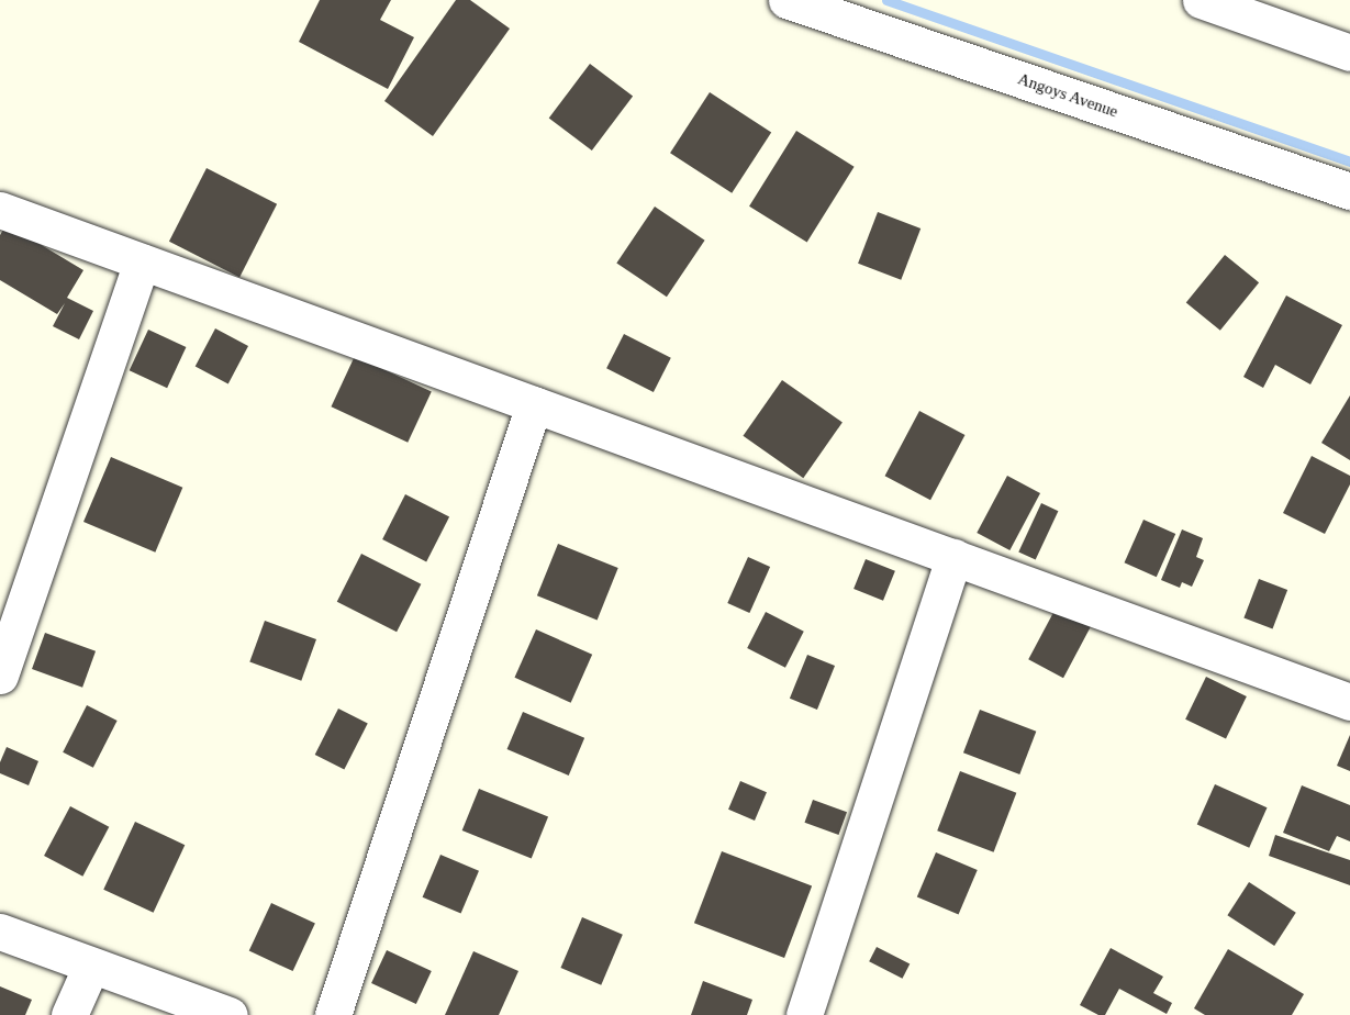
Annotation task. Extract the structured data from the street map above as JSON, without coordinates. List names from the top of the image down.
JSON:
{
  "streets": {
    "street": ["Angoys Avenue"]
  }
}
